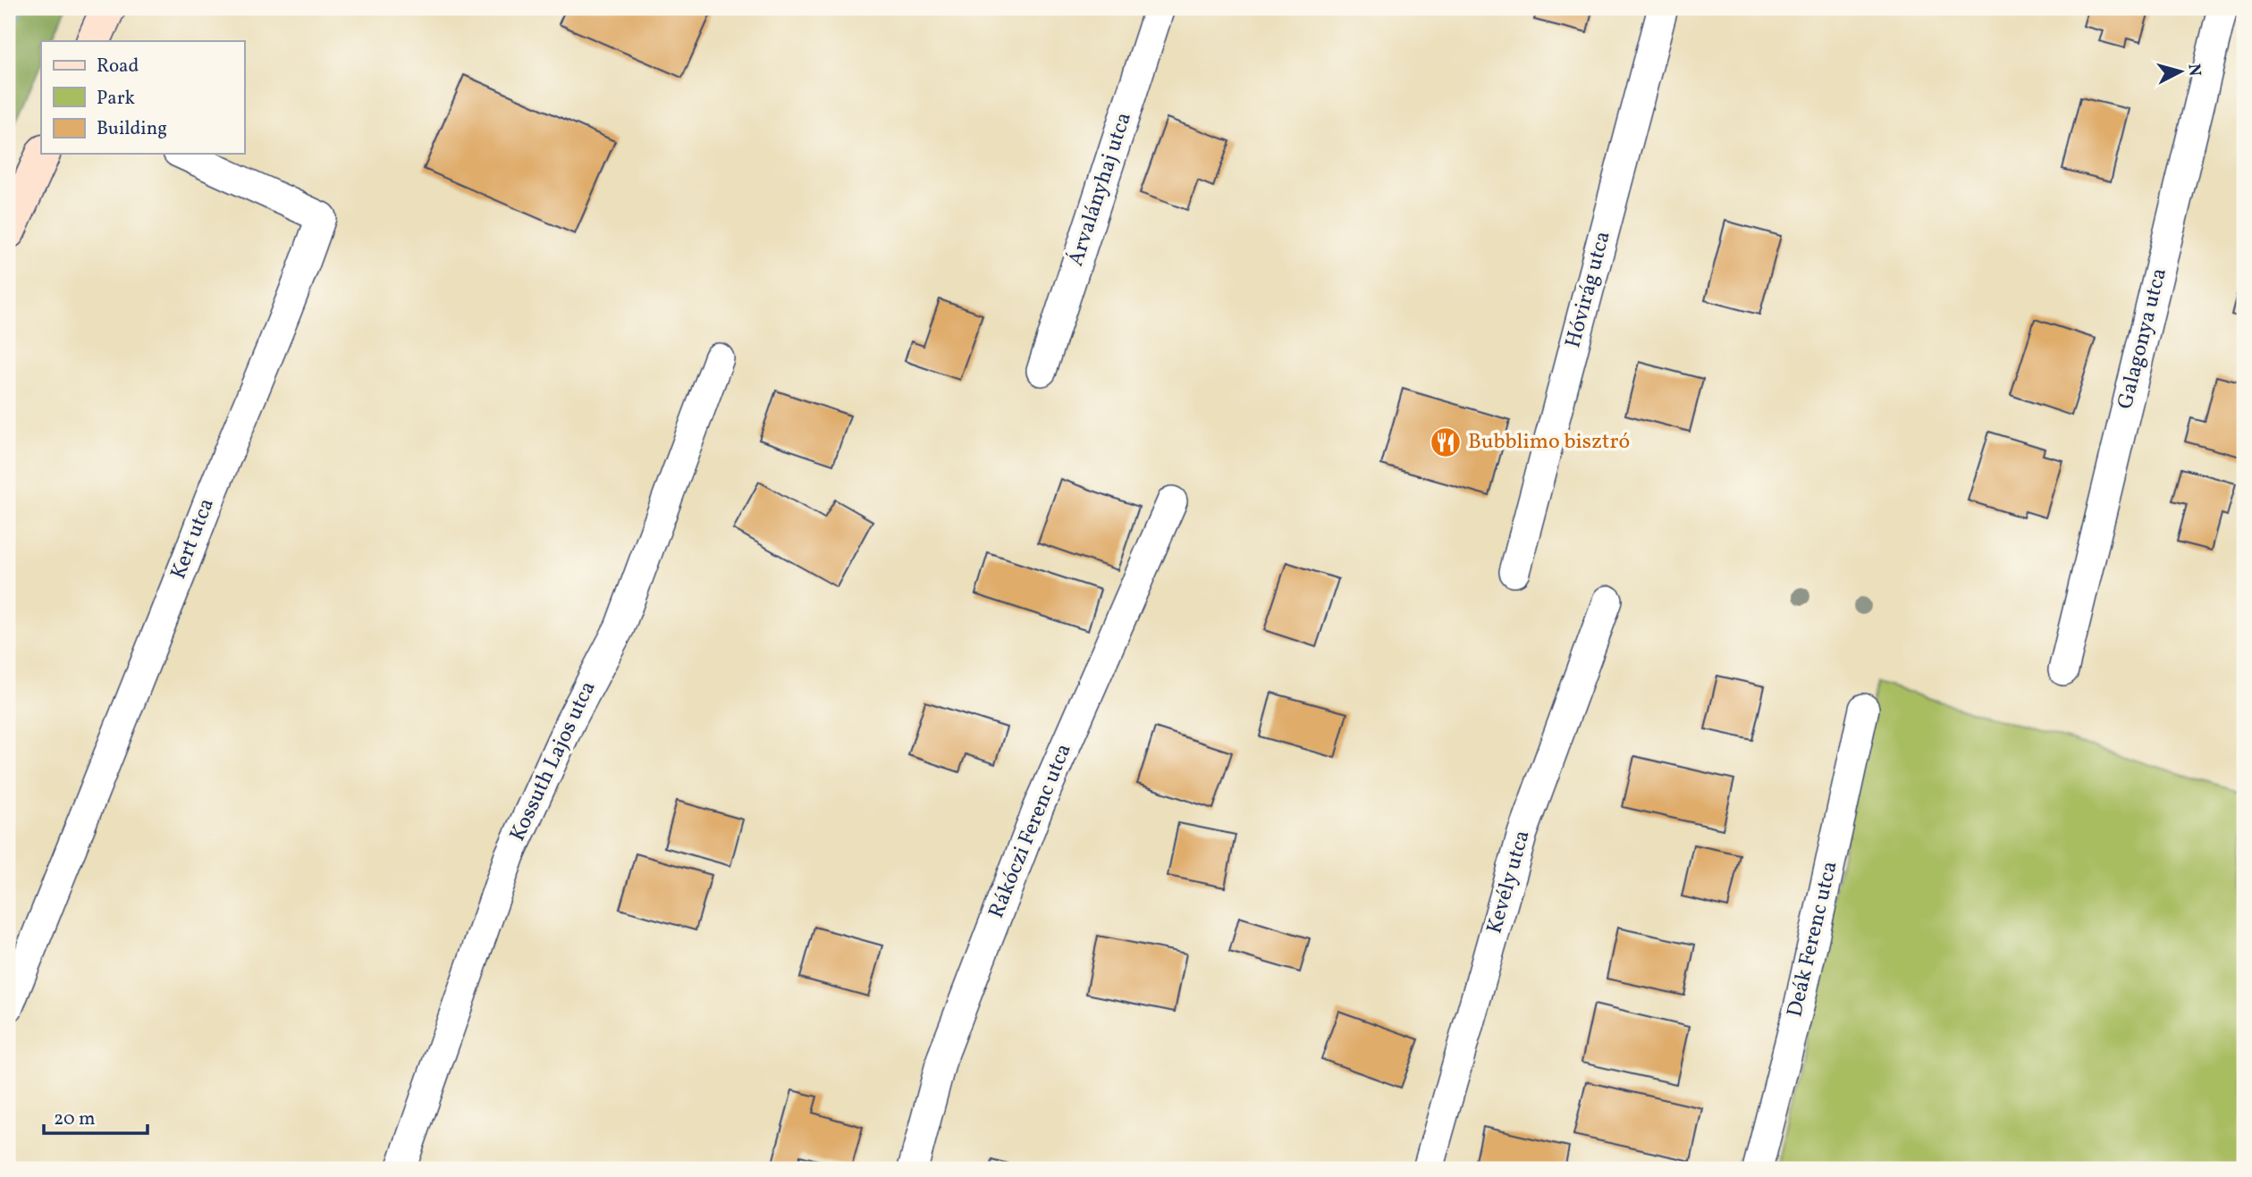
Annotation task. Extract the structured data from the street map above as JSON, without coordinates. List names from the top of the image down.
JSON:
{
  "streets": {
    "street": [
      "Árvalányhaj utca",
      "Hóvirág utca",
      "Galagonya utca",
      "Kert utca",
      "Kossuth Lajos utca",
      "Rákóczi Ferenc utca",
      "Kevély utca",
      "Deák Ferenc utca"
    ]
  },
  "places": {
    "restaurant": ["Bubblimo bisztró"]
  },
  "legend": ["Road", "Park", "Building"],
  "scale_bar": "20 m",
  "north": "right"
}
